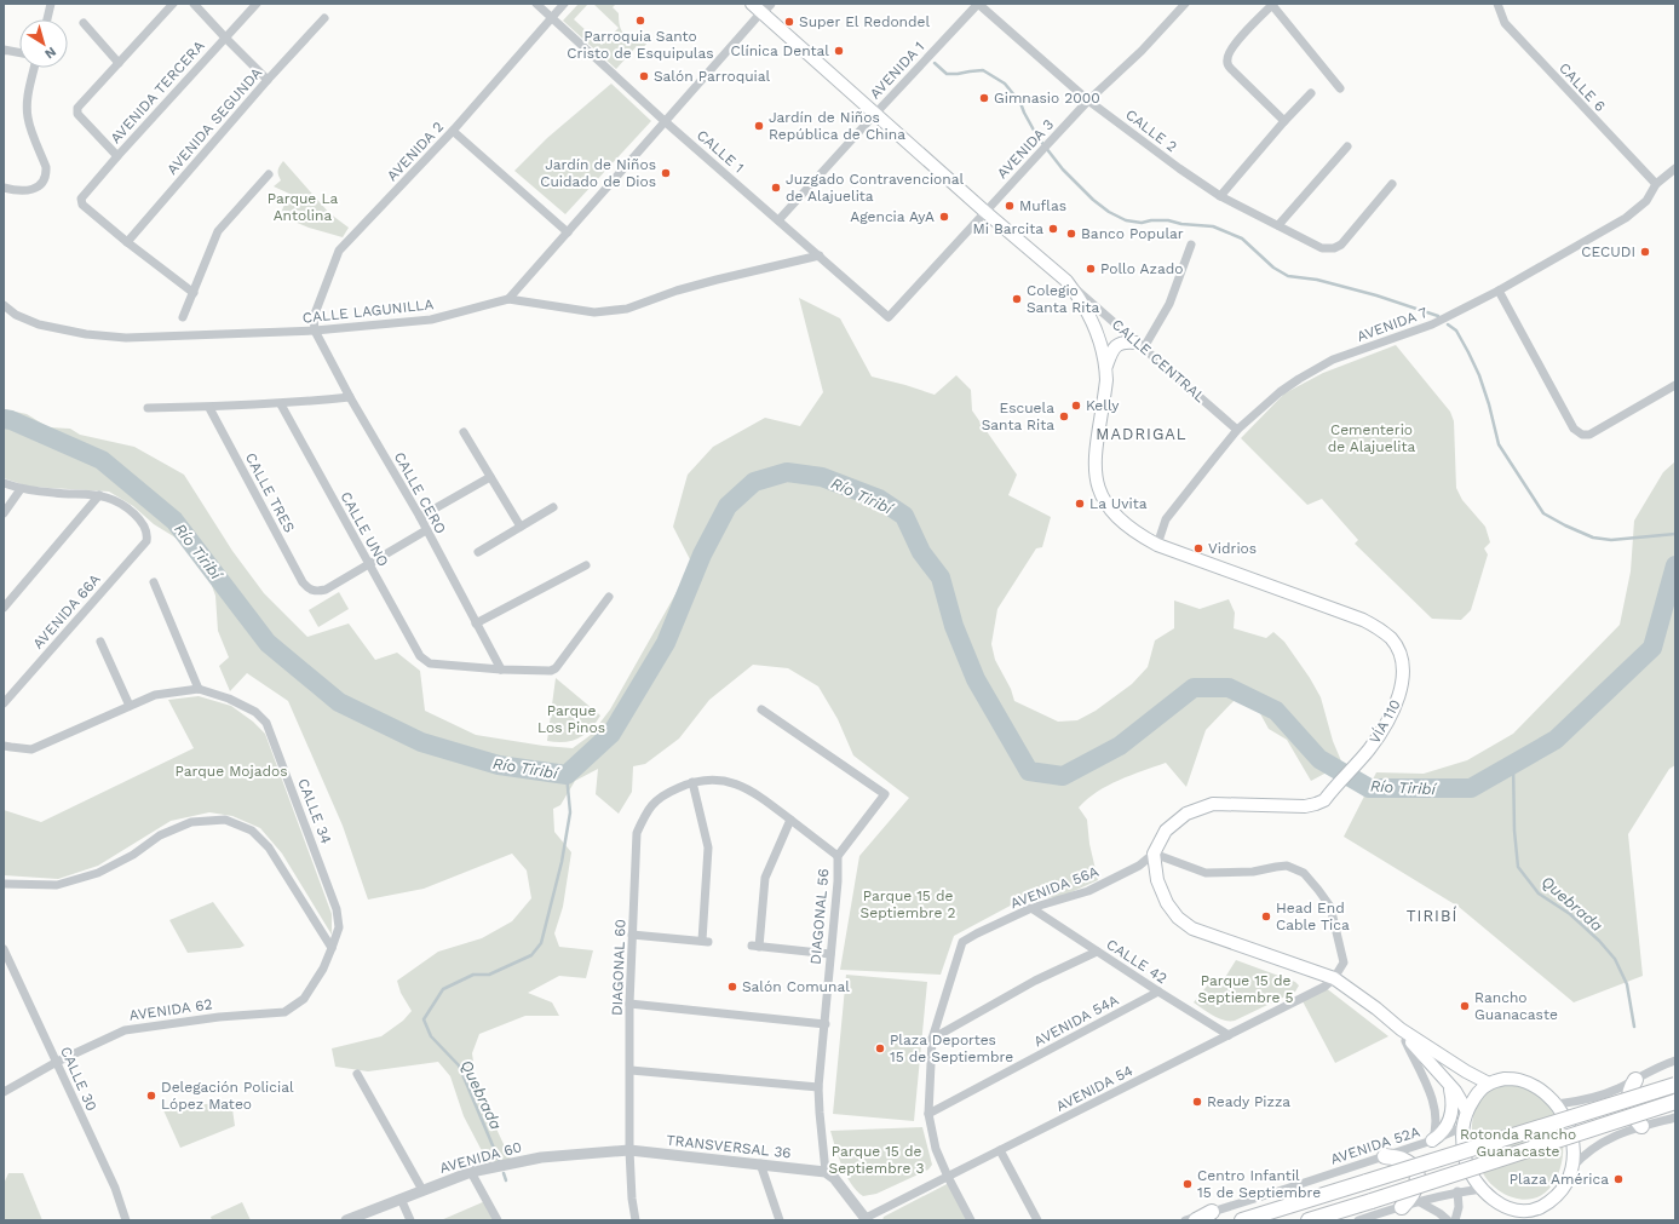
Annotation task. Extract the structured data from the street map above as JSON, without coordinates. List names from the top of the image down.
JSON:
{
  "streets": {
    "main road": ["CALLE CENTRAL", "VÍA 110"],
    "street": [
      "AVENIDA 1",
      "CALLE 6",
      "AVENIDA TERCERA",
      "AVENIDA SEGUNDA",
      "CALLE 2",
      "AVENIDA 3",
      "AVENIDA 2",
      "CALLE 1",
      "CALLE LAGUNILLA",
      "AVENIDA 7",
      "CALLE TRES",
      "CALLE CERO",
      "CALLE UNO",
      "AVENIDA 66A",
      "CALLE 34",
      "AVENIDA 56A",
      "DIAGONAL 56",
      "CALLE 42",
      "DIAGONAL 60",
      "AVENIDA 62",
      "AVENIDA 54A",
      "CALLE 30",
      "AVENIDA 54",
      "AVENIDA 52A",
      "TRANSVERSAL 36",
      "AVENIDA 60"
    ]
  },
  "crossings": [
    ["AVENIDA 1", "CALLE 2"],
    ["AVENIDA 1", "CALLE 1"],
    ["AVENIDA 1", "CALLE CENTRAL"],
    ["CALLE 6", "AVENIDA 7"],
    ["AVENIDA TERCERA", "AVENIDA SEGUNDA"],
    ["CALLE 2", "AVENIDA 3"],
    ["AVENIDA 3", "CALLE 1"],
    ["AVENIDA 3", "CALLE CENTRAL"],
    ["AVENIDA 2", "CALLE 1"],
    ["AVENIDA 2", "CALLE LAGUNILLA"],
    ["AVENIDA 2", "CALLE CERO"],
    ["CALLE 1", "CALLE LAGUNILLA"],
    ["CALLE LAGUNILLA", "CALLE CERO"],
    ["AVENIDA 7", "CALLE CENTRAL"],
    ["AVENIDA 7", "VÍA 110"],
    ["CALLE CENTRAL", "VÍA 110"],
    ["CALLE TRES", "CALLE UNO"],
    ["CALLE CERO", "CALLE UNO"],
    ["VÍA 110", "AVENIDA 56A"],
    ["CALLE 34", "AVENIDA 62"],
    ["AVENIDA 56A", "CALLE 42"],
    ["DIAGONAL 56", "TRANSVERSAL 36"],
    ["CALLE 42", "AVENIDA 54A"],
    ["CALLE 42", "AVENIDA 54"],
    ["DIAGONAL 60", "TRANSVERSAL 36"],
    ["DIAGONAL 60", "AVENIDA 60"],
    ["AVENIDA 62", "CALLE 30"],
    ["TRANSVERSAL 36", "AVENIDA 60"]
  ],
  "districts": ["MADRIGAL", "TIRIBÍ"],
  "water": ["Río Tiribí", "Quebrada"],
  "parks": [
    "Parque La Antolina",
    "Cementerio de Alajuelita",
    "Parque Los Pinos",
    "Parque Mojados",
    "Parque 15 de Septiembre 2",
    "Parque 15 de Septiembre 5",
    "Rotonda Rancho Guanacaste",
    "Parque 15 de Septiembre 3"
  ],
  "places": [
    "Parroquia Santo Cristo de Esquipulas",
    "Super El Redondel",
    "Clínica Dental",
    "Salón Parroquial",
    "Gimnasio 2000",
    "Jardín de Niños República de China",
    "Jardín de Niños Cuidado de Dios",
    "Juzgado Contravencional de Alajuelita",
    "Muflas",
    "Agencia AyA",
    "Mi Barcita",
    "Banco Popular",
    "CECUDI",
    "Pollo Azado",
    "Colegio Santa Rita",
    "Kelly",
    "Escuela Santa Rita",
    "La Uvita",
    "Vidrios",
    "Head End Cable Tica",
    "Salón Comunal",
    "Rancho Guanacaste",
    "Plaza Deportes 15 de Septiembre",
    "Delegación Policial López Mateo",
    "Ready Pizza",
    "Plaza América",
    "Centro Infantil 15 de Septiembre"
  ],
  "north": "bottom right"
}
